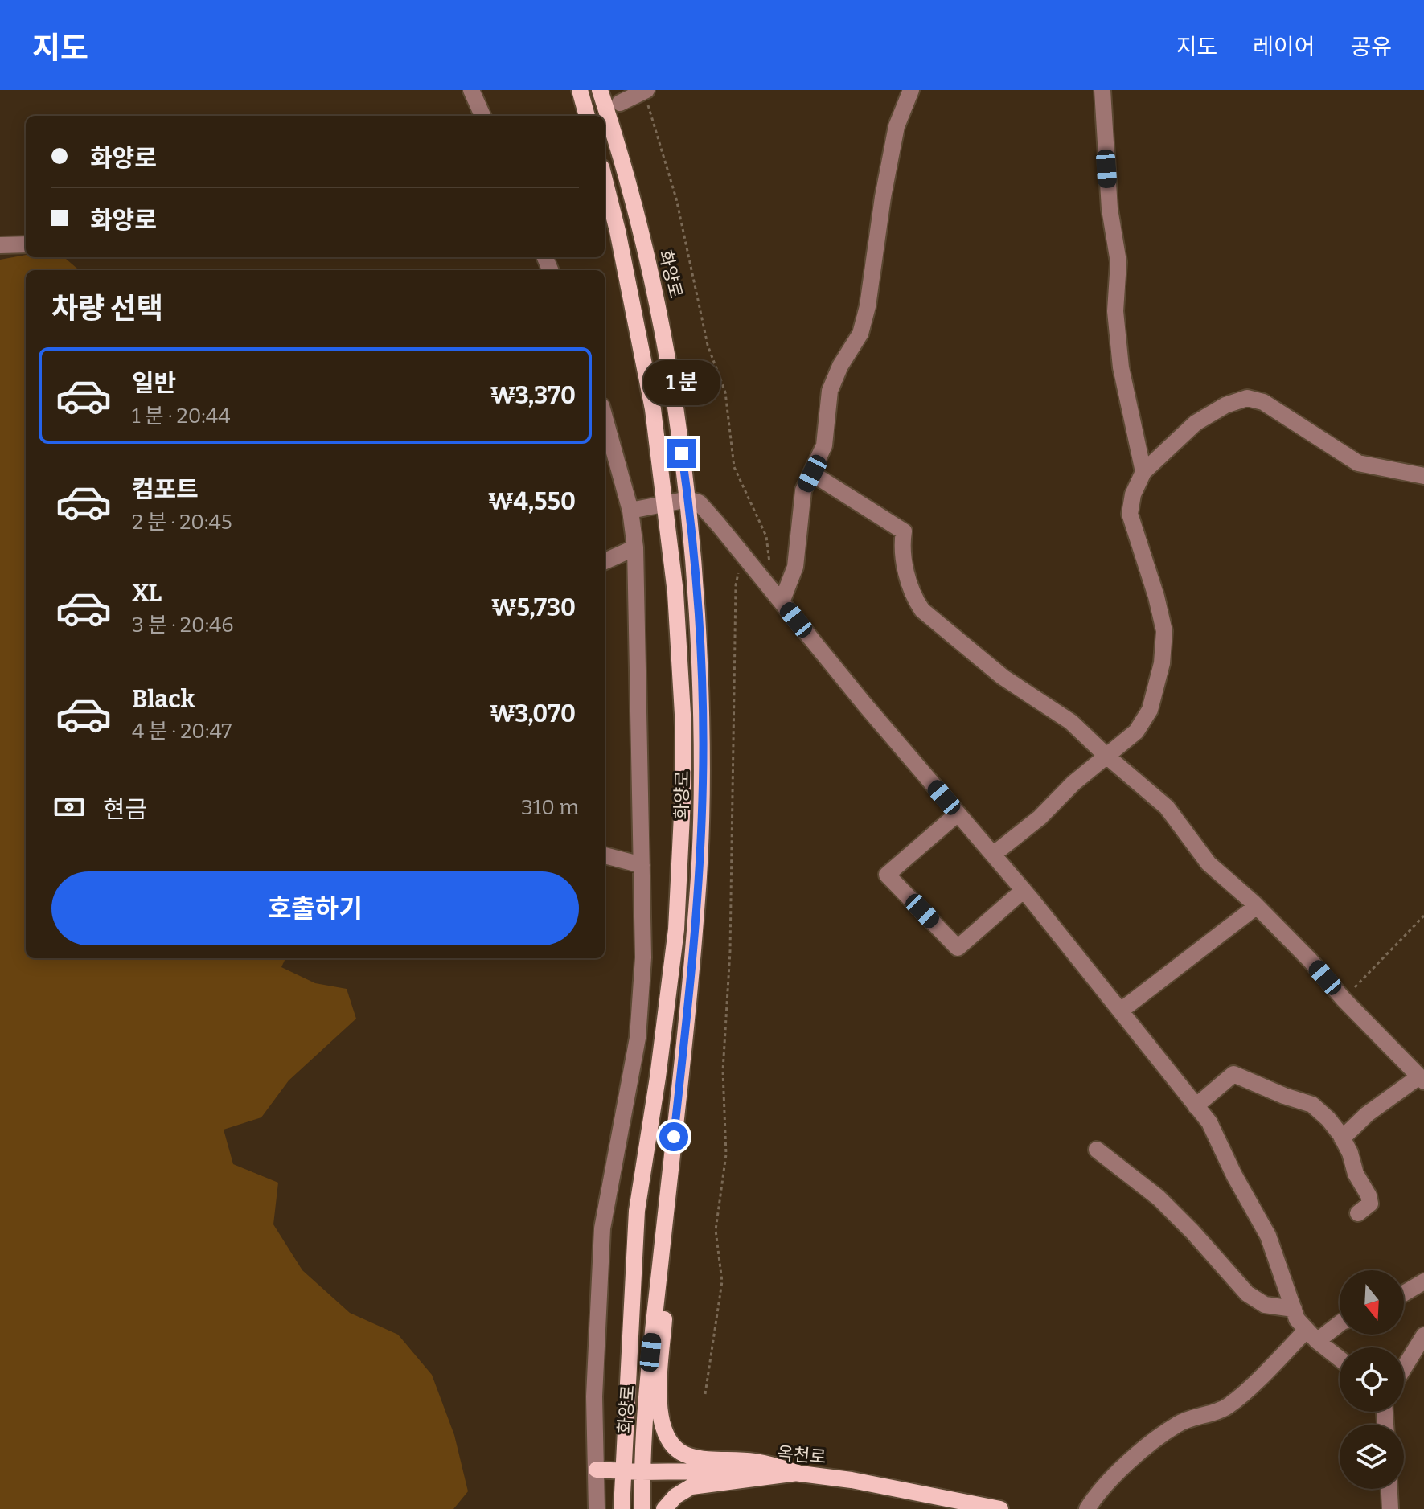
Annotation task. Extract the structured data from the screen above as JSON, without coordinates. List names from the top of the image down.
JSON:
{
  "streets": {
    "main road": ["화양로", "옥천로"]
  },
  "crossings": [
    ["화양로", "옥천로"]
  ],
  "north": "bottom",
  "page": {
    "header": "지도",
    "nav": ["지도", "레이어", "공유"],
    "banner": ["화양로", "화양로"],
    "heading": "차량 선택",
    "list": [
      {
        "name": "일반",
        "note": "1 분 · 20:44",
        "value": "₩3,370"
      },
      {
        "name": "컴포트",
        "note": "2 분 · 20:45",
        "value": "₩4,550"
      },
      {
        "name": "XL",
        "note": "3 분 · 20:46",
        "value": "₩5,730"
      },
      {
        "name": "Black",
        "note": "4 분 · 20:47",
        "value": "₩3,070"
      }
    ],
    "bubble": "1 분",
    "pay": ["현금", "310 m"],
    "buttons": "호출하기"
  }
}
